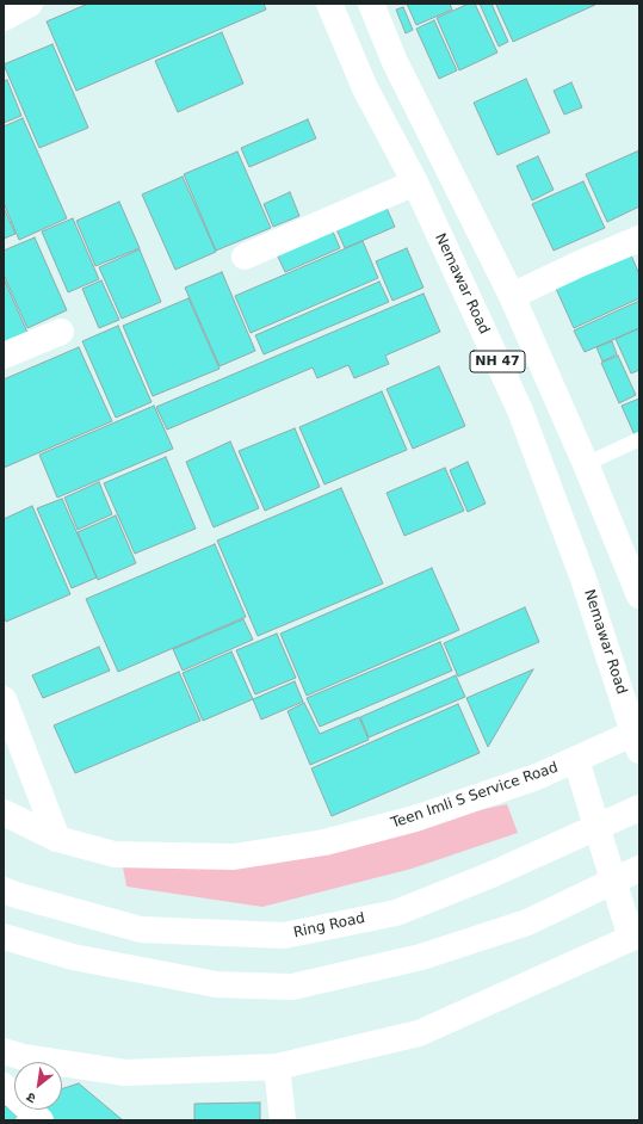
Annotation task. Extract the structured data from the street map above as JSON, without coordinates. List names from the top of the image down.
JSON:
{
  "streets": {
    "main road": [
      "Nemawar Road",
      "NH 47",
      "Teen Imli S Service Road",
      "Ring Road"
    ]
  },
  "crossings": [
    ["Nemawar Road", "Teen Imli S Service Road"]
  ],
  "north": "bottom left"
}
